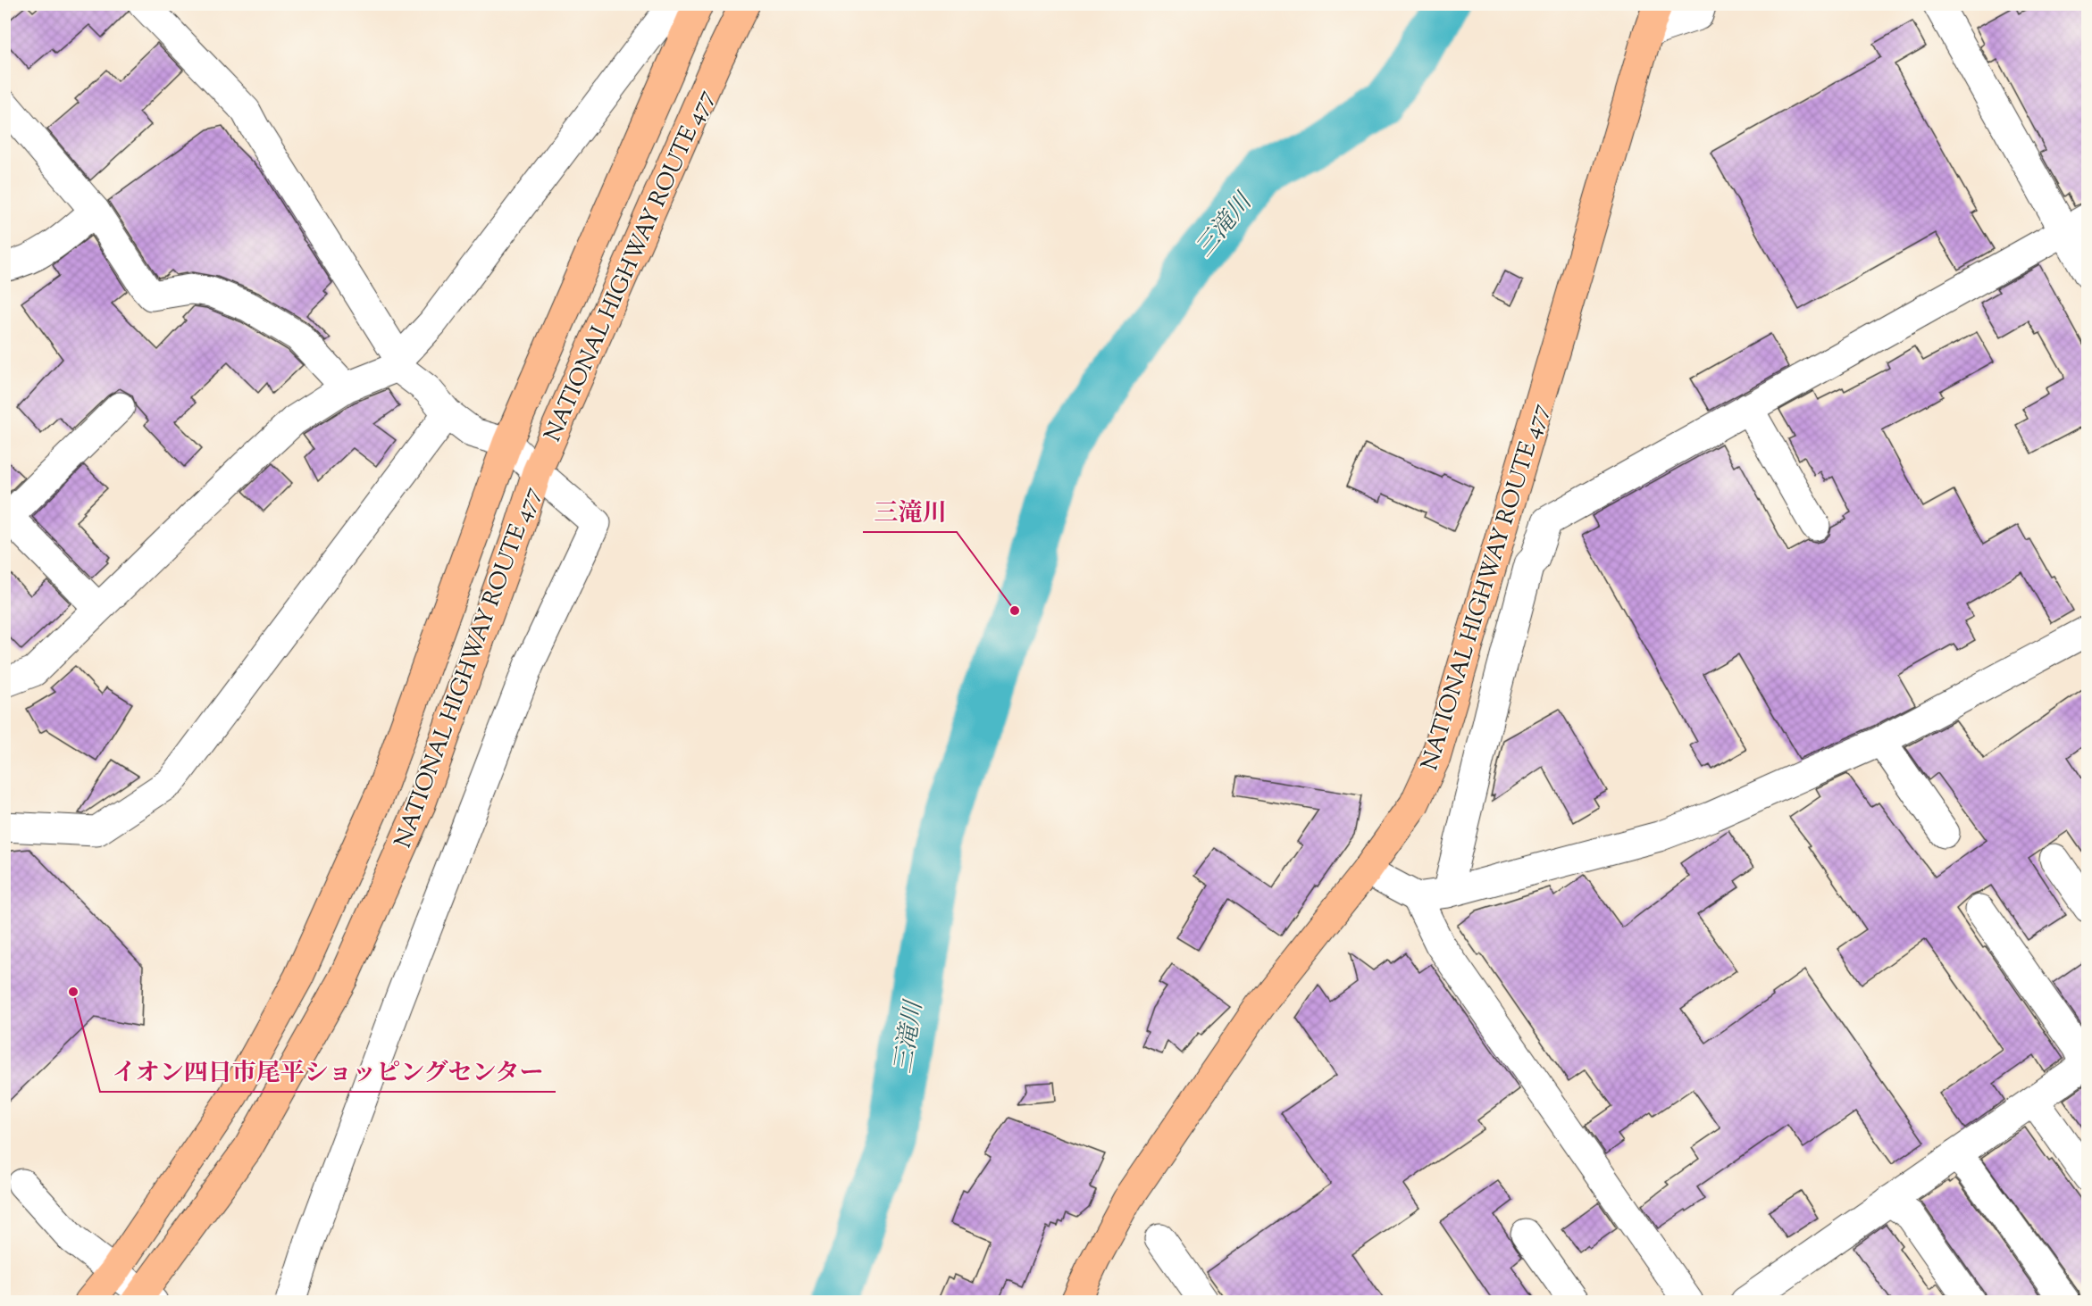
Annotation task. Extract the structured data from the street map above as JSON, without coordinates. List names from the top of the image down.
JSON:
{
  "streets": {
    "highway": ["NATIONAL HIGHWAY ROUTE 477"]
  },
  "water": ["三滝川"],
  "places": ["三滝川", "イオン四日市尾平ショッピングセンター"]
}
